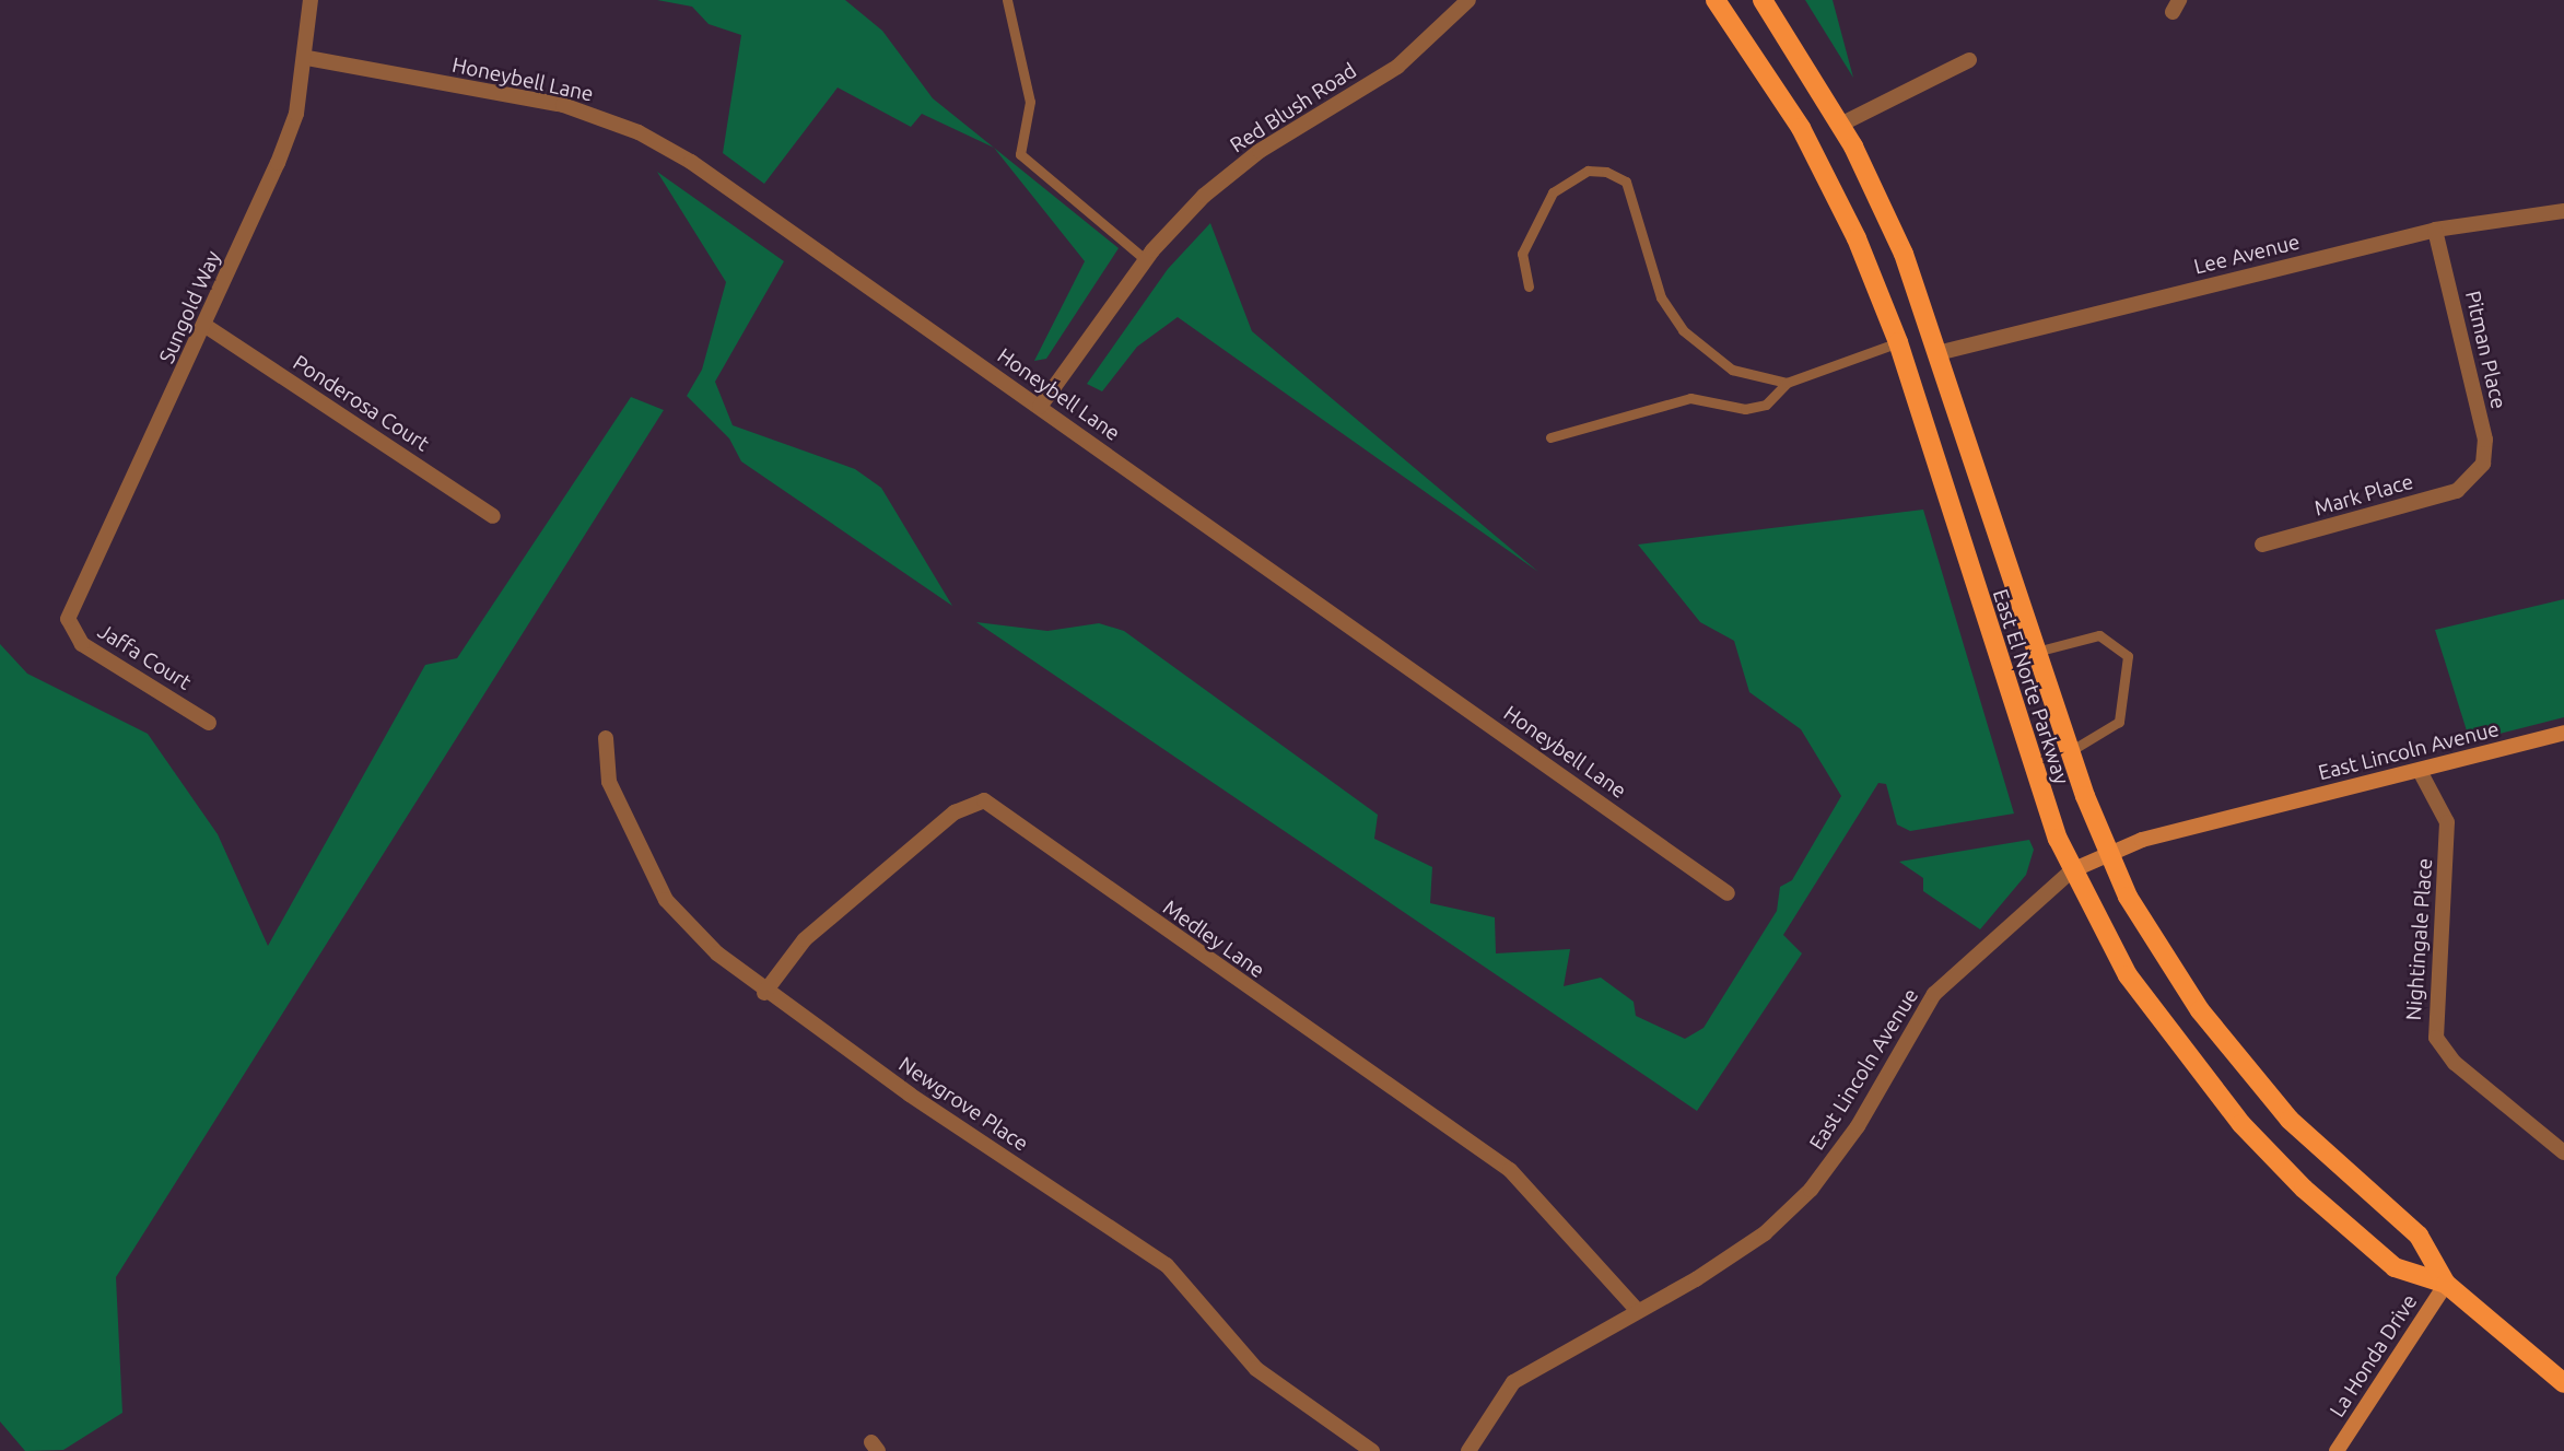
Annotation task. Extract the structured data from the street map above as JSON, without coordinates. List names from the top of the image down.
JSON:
{
  "streets": {
    "main road": ["East El Norte Parkway", "East Lincoln Avenue", "La Honda Drive"],
    "street": [
      "Honeybell Lane",
      "Red Blush Road",
      "Lee Avenue",
      "Sungold Way",
      "Pitman Place",
      "Ponderosa Court",
      "Mark Place",
      "Jaffa Court",
      "Medley Lane",
      "Nightingale Place",
      "Newgrove Place"
    ]
  },
  "crossings": [
    ["Honeybell Lane", "Red Blush Road"],
    ["Honeybell Lane", "Sungold Way"],
    ["Lee Avenue", "Pitman Place"],
    ["Lee Avenue", "East El Norte Parkway"],
    ["Sungold Way", "Ponderosa Court"],
    ["Sungold Way", "Jaffa Court"],
    ["Pitman Place", "Mark Place"],
    ["East El Norte Parkway", "East Lincoln Avenue"],
    ["East El Norte Parkway", "La Honda Drive"],
    ["East Lincoln Avenue", "Medley Lane"],
    ["East Lincoln Avenue", "Nightingale Place"],
    ["Medley Lane", "Newgrove Place"]
  ]
}
